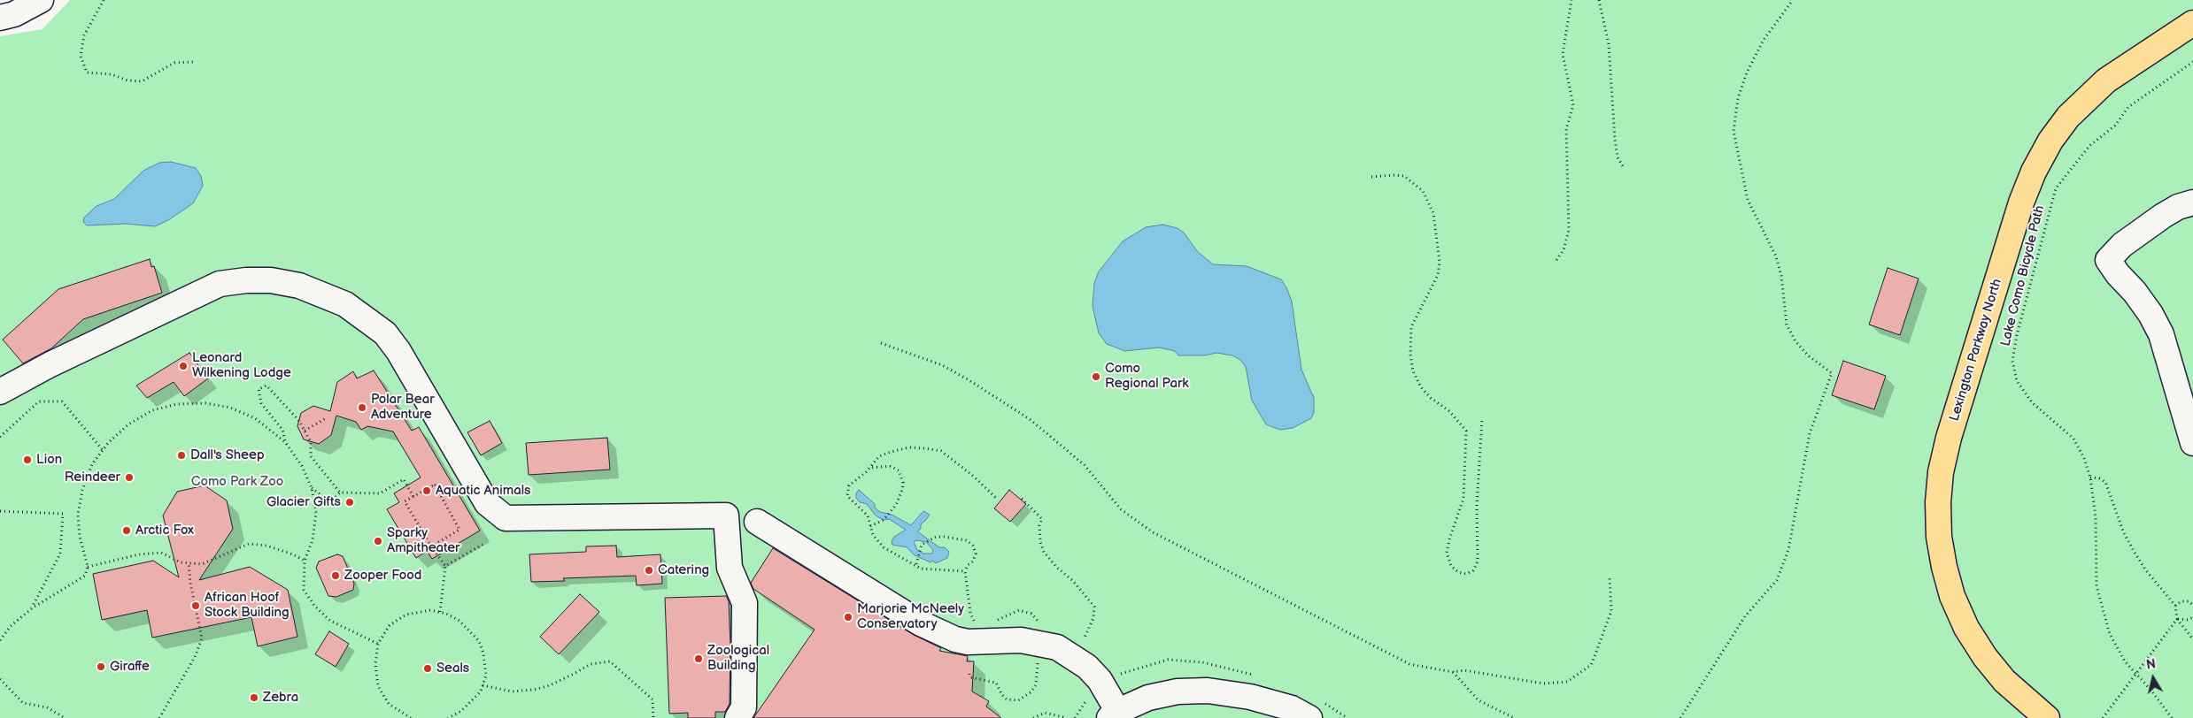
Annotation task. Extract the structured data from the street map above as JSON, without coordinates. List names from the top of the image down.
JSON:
{
  "streets": {
    "main road": ["Lexington Parkway North"],
    "path": ["Lake Como Bicycle Path"]
  },
  "parks": ["Como Park Zoo"],
  "places": [
    "Leonard Wilkening Lodge",
    "Como Regional Park",
    "Polar Bear Adventure",
    "Dall's Sheep",
    "Lion",
    "Reindeer",
    "Aquatic Animals",
    "Glacier Gifts",
    "Arctic Fox",
    "Sparky Ampitheater",
    "Catering",
    "Zooper Food",
    "African Hoof Stock Building",
    "Marjorie McNeely Conservatory",
    "Zoological Building",
    "Giraffe",
    "Seals",
    "Zebra"
  ],
  "north": "top"
}
